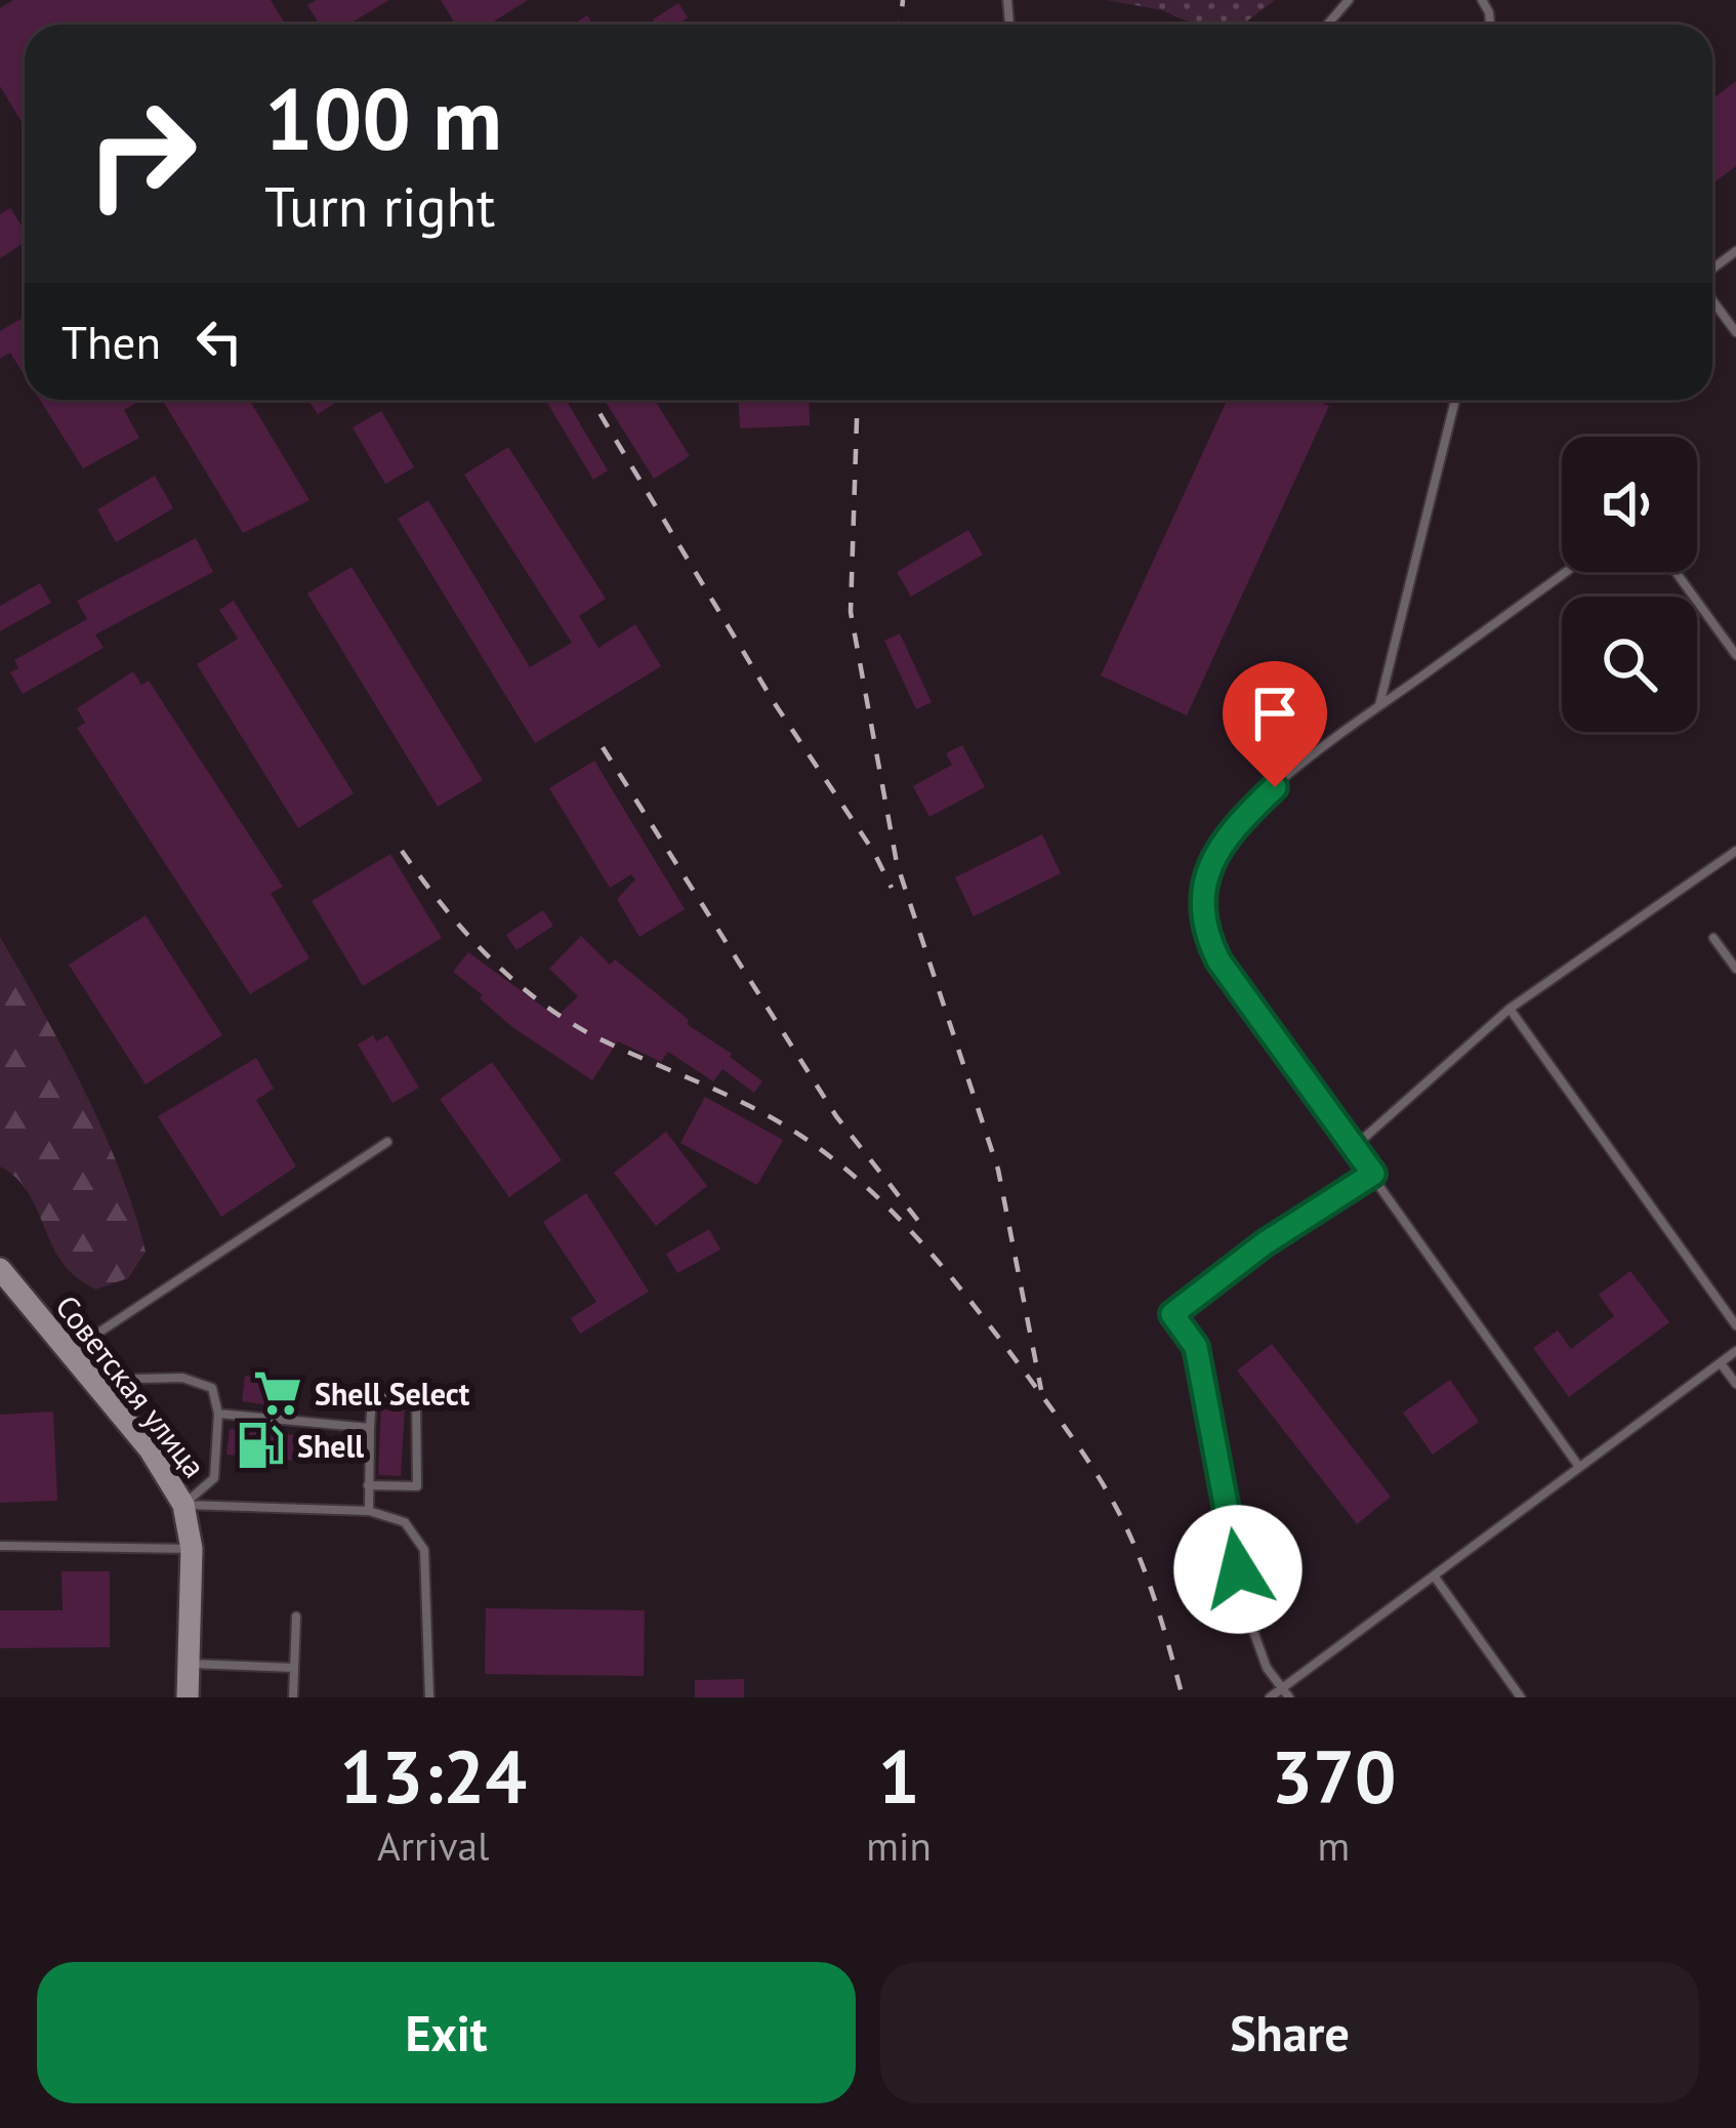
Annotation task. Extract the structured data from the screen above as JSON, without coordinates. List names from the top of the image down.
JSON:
{
  "streets": {
    "street": ["Советская улица"]
  },
  "places": {
    "supermarket": ["Shell Select"],
    "fuel station": ["Shell"]
  },
  "page": {
    "turn": ["100 m", "Turn right"],
    "then": "Then",
    "eta": [
      "13:24",
      "Arrival",
      "1",
      "min",
      "370",
      "m"
    ],
    "buttons": ["Exit", "Share"]
  }
}
